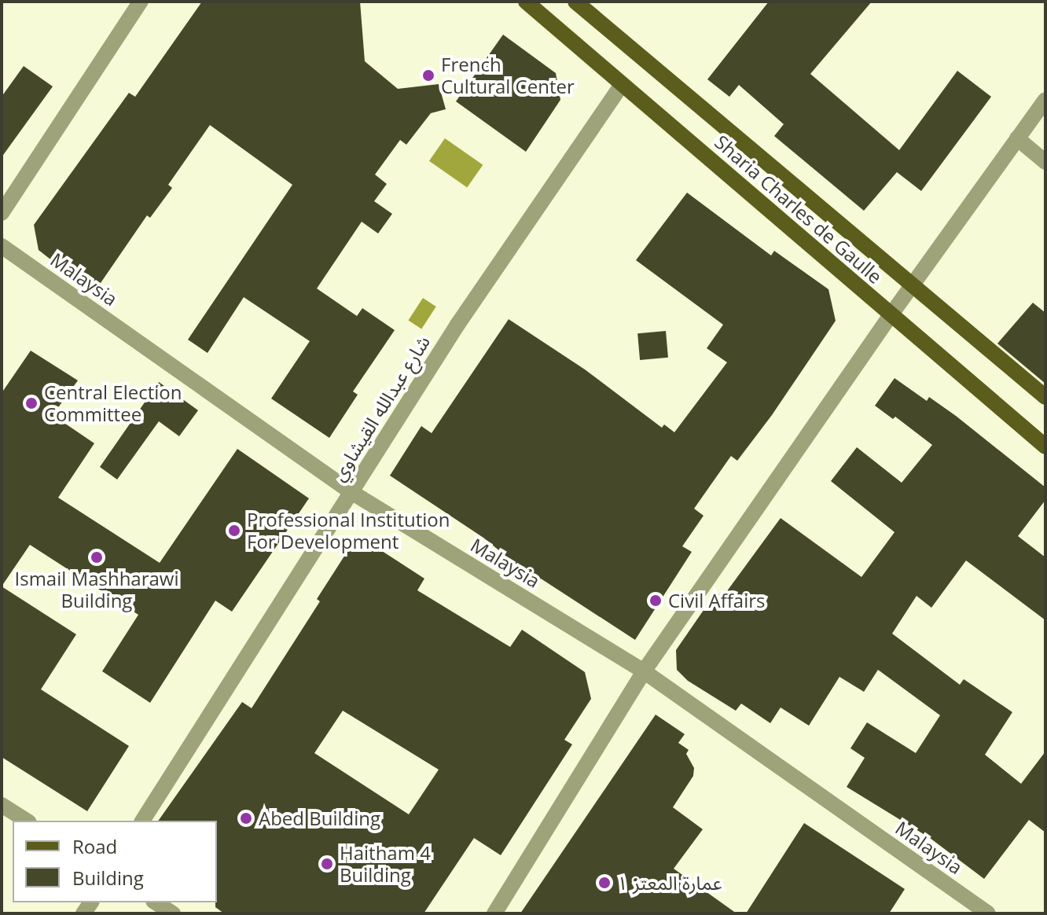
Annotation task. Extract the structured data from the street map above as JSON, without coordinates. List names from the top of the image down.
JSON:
{
  "streets": {
    "main road": ["Sharia Charles de Gaulle"],
    "street": ["Malaysia", "شارع عبدالله القيشاوي"]
  },
  "crossings": [
    ["Sharia Charles de Gaulle", "شارع عبدالله القيشاوي"],
    ["Malaysia", "شارع عبدالله القيشاوي"]
  ],
  "places": [
    "French Cultural Center",
    "Central Election Committee",
    "Professional Institution For Development",
    "Ismail Mashharawi Building",
    "Civil Affairs",
    "Abed Building",
    "Haitham 4 Building",
    "عمارة المعتز ١"
  ],
  "legend": ["Road", "Building"]
}
